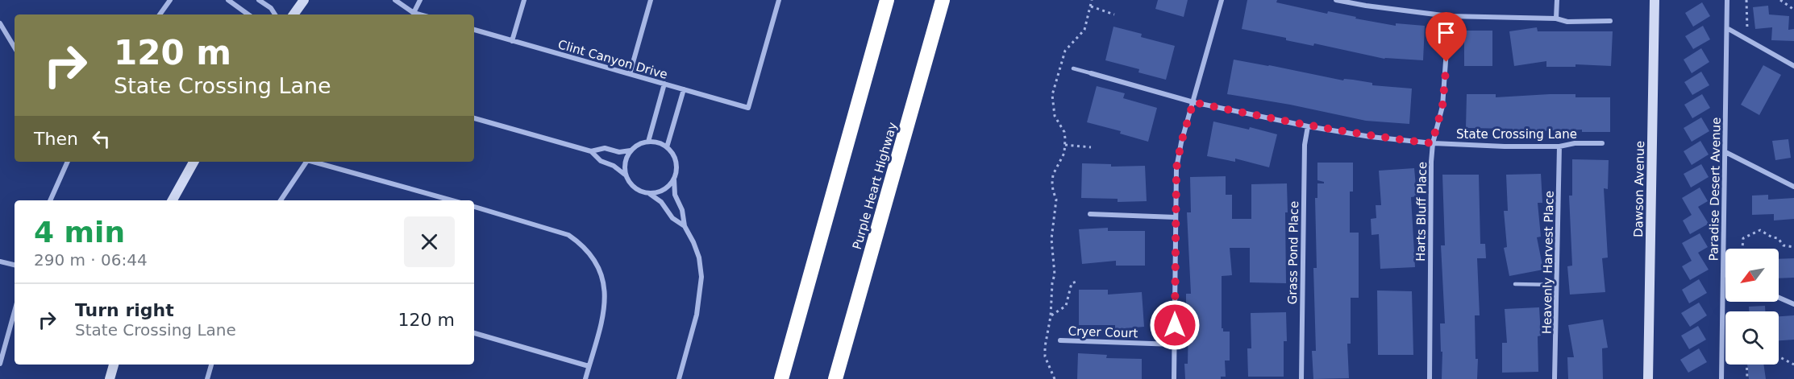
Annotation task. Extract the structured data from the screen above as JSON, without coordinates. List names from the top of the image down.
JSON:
{
  "streets": {
    "highway": ["Purple Heart Highway"],
    "street": [
      "Clint Canyon Drive",
      "State Crossing Lane",
      "Dawson Avenue",
      "Paradise Desert Avenue",
      "Harts Bluff Place",
      "Grass Pond Place",
      "Heavenly Harvest Place",
      "Cryer Court"
    ]
  },
  "crossings": [
    ["State Crossing Lane", "Harts Bluff Place"],
    ["State Crossing Lane", "Grass Pond Place"],
    ["State Crossing Lane", "Heavenly Harvest Place"]
  ],
  "north": "bottom left",
  "page": {
    "turn": ["120 m", "State Crossing Lane"],
    "then": "Then",
    "heading": ["4 min", "290 m · 06:44"],
    "list": [
      {
        "name": "Turn right",
        "note": "State Crossing Lane",
        "value": "120 m"
      }
    ]
  }
}
